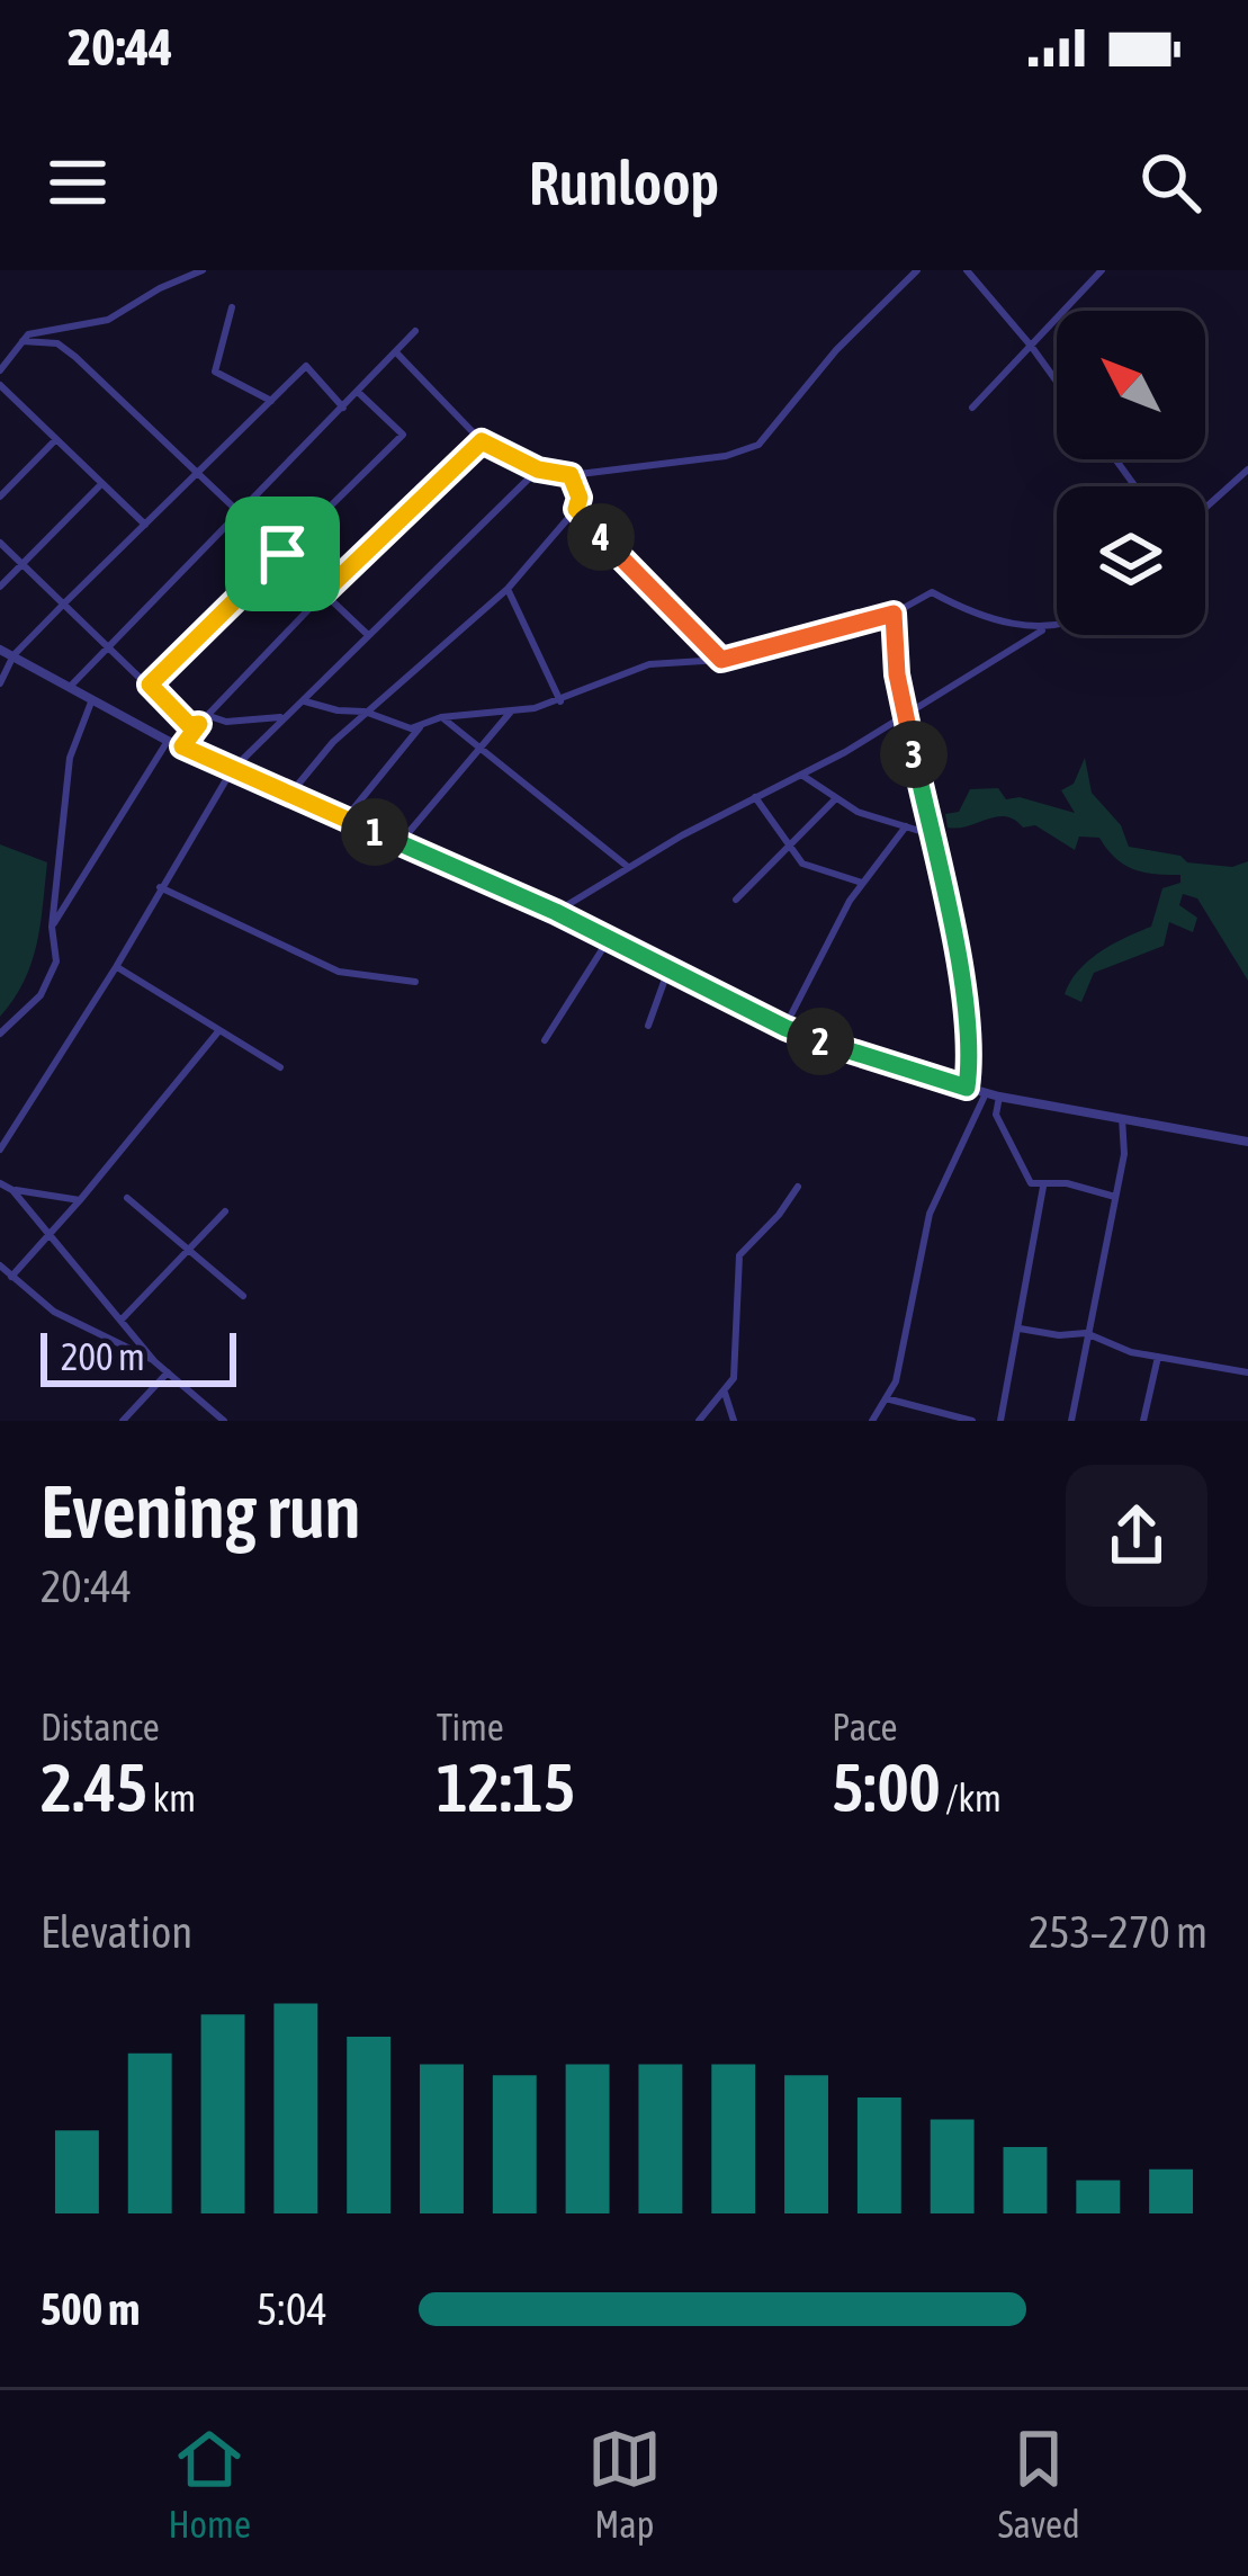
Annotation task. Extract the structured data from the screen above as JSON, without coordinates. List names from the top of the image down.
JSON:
{
  "scale_bar": "200 m",
  "north": "top left",
  "page": {
    "status": "20:44",
    "header": "Runloop",
    "pins": [
      "4",
      "3",
      "1",
      "2"
    ],
    "scale": "200 m",
    "heading": ["Evening run", "20:44"],
    "stats": [
      ["Distance", "2.45 km"],
      ["Time", "12:15"],
      ["Pace", "5:00 /km"]
    ],
    "chart": ["Elevation", "253–270 m"],
    "list": [
      {
        "name": "500 m",
        "note": "5:04"
      }
    ],
    "tabs": ["Home", "Map", "Saved"]
  }
}
